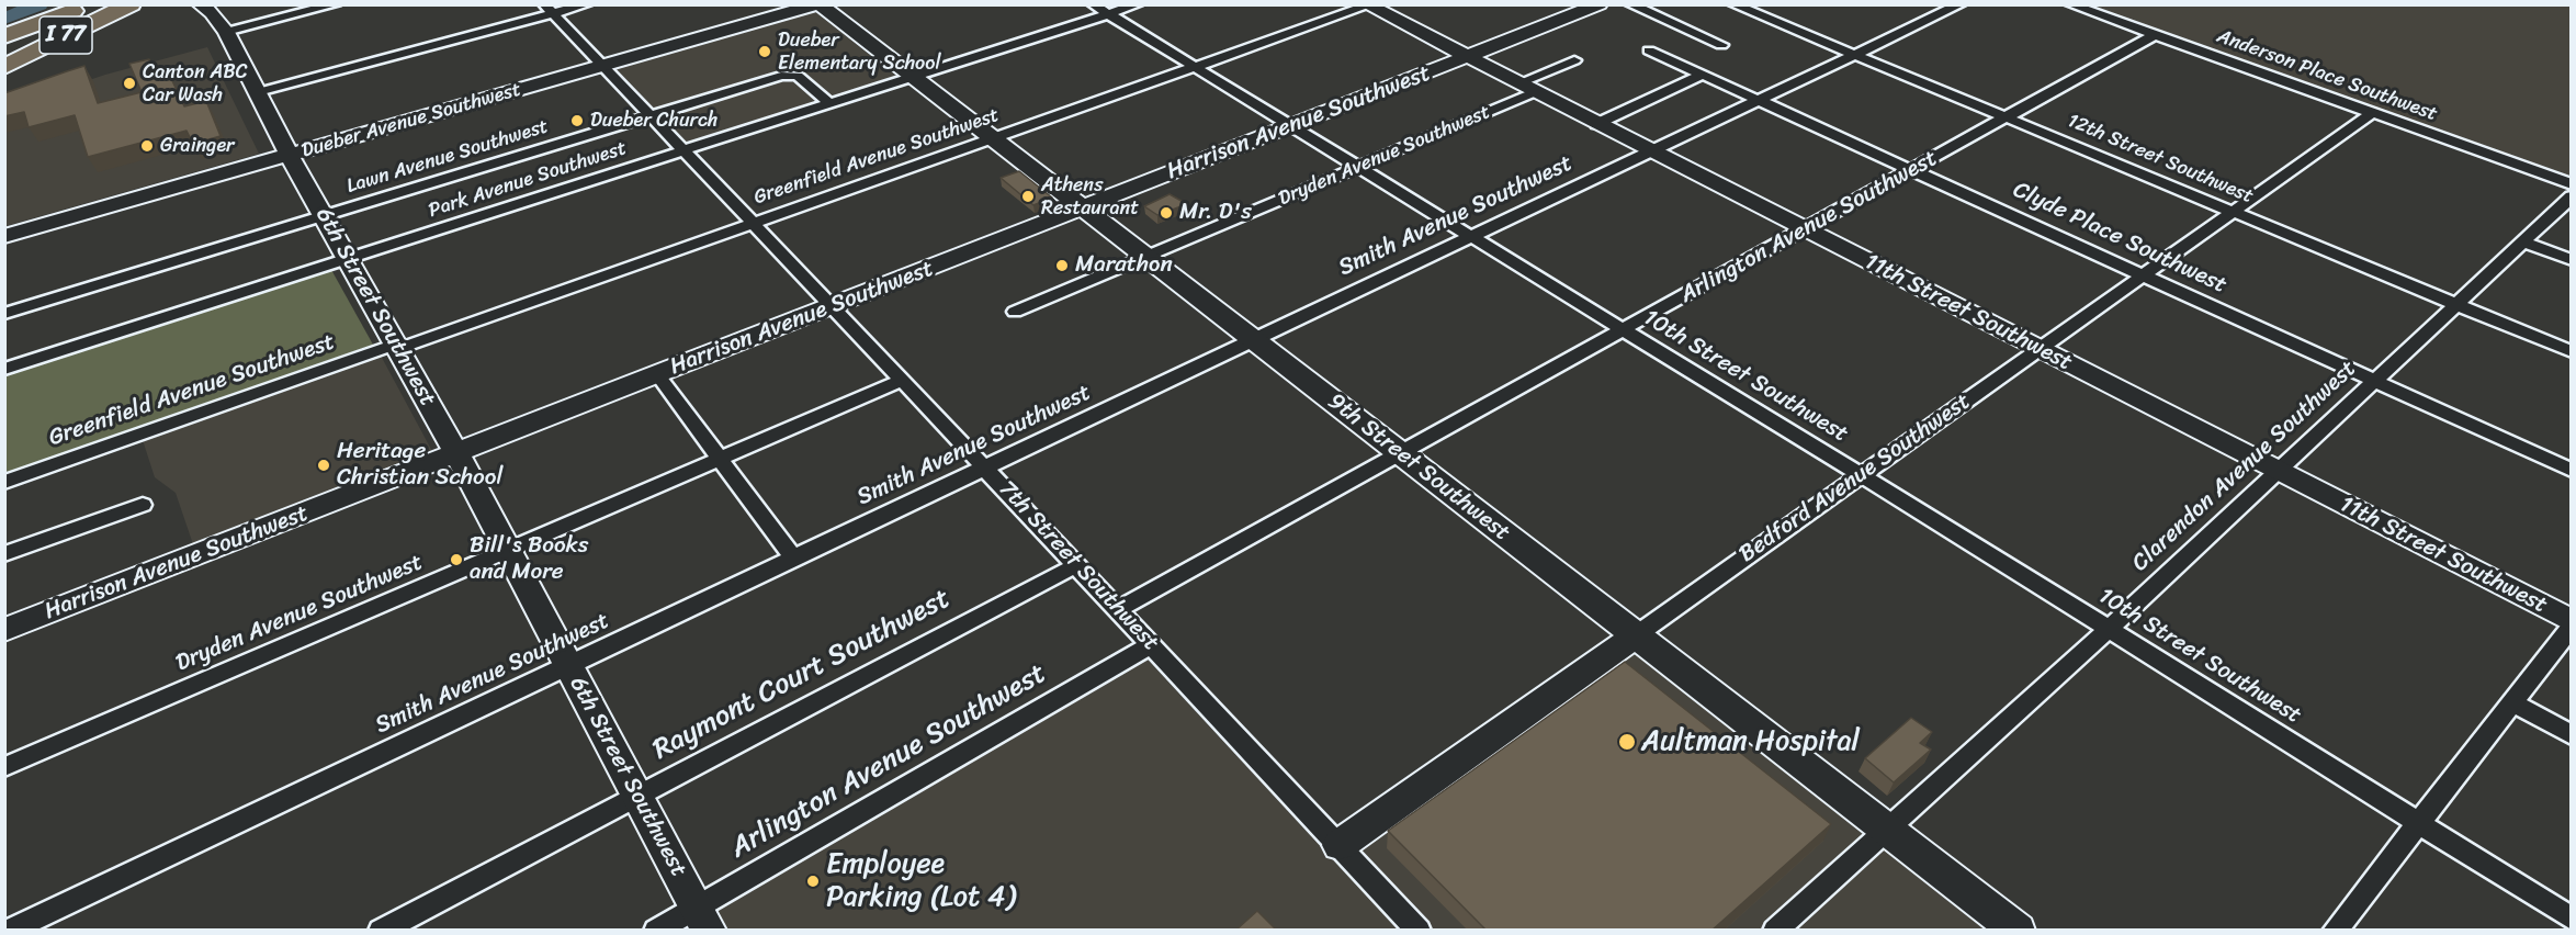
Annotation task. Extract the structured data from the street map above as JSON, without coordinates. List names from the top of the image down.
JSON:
{
  "streets": {
    "highway": ["I 77"],
    "street": [
      "Anderson Place Southwest",
      "Dueber Avenue Southwest",
      "Harrison Avenue Southwest",
      "Dryden Avenue Southwest",
      "Lawn Avenue Southwest",
      "Greenfield Avenue Southwest",
      "12th Street Southwest",
      "Park Avenue Southwest",
      "Smith Avenue Southwest",
      "Arlington Avenue Southwest",
      "Clyde Place Southwest",
      "6th Street Southwest",
      "11th Street Southwest",
      "10th Street Southwest",
      "Clarendon Avenue Southwest",
      "9th Street Southwest",
      "Bedford Avenue Southwest",
      "7th Street Southwest",
      "Raymont Court Southwest"
    ]
  },
  "crossings": [
    ["Anderson Place Southwest", "Arlington Avenue Southwest"],
    ["Anderson Place Southwest", "Bedford Avenue Southwest"],
    ["Dueber Avenue Southwest", "6th Street Southwest"],
    ["Dueber Avenue Southwest", "9th Street Southwest"],
    ["Dueber Avenue Southwest", "7th Street Southwest"],
    ["Harrison Avenue Southwest", "6th Street Southwest"],
    ["Harrison Avenue Southwest", "11th Street Southwest"],
    ["Harrison Avenue Southwest", "10th Street Southwest"],
    ["Harrison Avenue Southwest", "9th Street Southwest"],
    ["Harrison Avenue Southwest", "7th Street Southwest"],
    ["Dryden Avenue Southwest", "6th Street Southwest"],
    ["Dryden Avenue Southwest", "11th Street Southwest"],
    ["Dryden Avenue Southwest", "10th Street Southwest"],
    ["Dryden Avenue Southwest", "9th Street Southwest"],
    ["Dryden Avenue Southwest", "7th Street Southwest"],
    ["Lawn Avenue Southwest", "Park Avenue Southwest"],
    ["Lawn Avenue Southwest", "6th Street Southwest"],
    ["Lawn Avenue Southwest", "7th Street Southwest"],
    ["Greenfield Avenue Southwest", "6th Street Southwest"],
    ["Greenfield Avenue Southwest", "11th Street Southwest"],
    ["Greenfield Avenue Southwest", "10th Street Southwest"],
    ["Greenfield Avenue Southwest", "9th Street Southwest"],
    ["Greenfield Avenue Southwest", "7th Street Southwest"],
    ["12th Street Southwest", "Smith Avenue Southwest"],
    ["12th Street Southwest", "Arlington Avenue Southwest"],
    ["12th Street Southwest", "Clarendon Avenue Southwest"],
    ["12th Street Southwest", "Bedford Avenue Southwest"],
    ["Park Avenue Southwest", "6th Street Southwest"],
    ["Park Avenue Southwest", "10th Street Southwest"],
    ["Park Avenue Southwest", "9th Street Southwest"],
    ["Park Avenue Southwest", "7th Street Southwest"],
    ["Smith Avenue Southwest", "Clyde Place Southwest"],
    ["Smith Avenue Southwest", "6th Street Southwest"],
    ["Smith Avenue Southwest", "11th Street Southwest"],
    ["Smith Avenue Southwest", "10th Street Southwest"],
    ["Smith Avenue Southwest", "9th Street Southwest"],
    ["Smith Avenue Southwest", "7th Street Southwest"],
    ["Arlington Avenue Southwest", "Clyde Place Southwest"],
    ["Arlington Avenue Southwest", "6th Street Southwest"],
    ["Arlington Avenue Southwest", "11th Street Southwest"],
    ["Arlington Avenue Southwest", "10th Street Southwest"],
    ["Arlington Avenue Southwest", "9th Street Southwest"],
    ["Arlington Avenue Southwest", "7th Street Southwest"],
    ["Clyde Place Southwest", "Clarendon Avenue Southwest"],
    ["Clyde Place Southwest", "Bedford Avenue Southwest"],
    ["6th Street Southwest", "Raymont Court Southwest"],
    ["11th Street Southwest", "Clarendon Avenue Southwest"],
    ["11th Street Southwest", "Bedford Avenue Southwest"],
    ["10th Street Southwest", "Clarendon Avenue Southwest"],
    ["10th Street Southwest", "Bedford Avenue Southwest"],
    ["Clarendon Avenue Southwest", "9th Street Southwest"],
    ["9th Street Southwest", "Bedford Avenue Southwest"],
    ["Bedford Avenue Southwest", "7th Street Southwest"],
    ["7th Street Southwest", "Raymont Court Southwest"]
  ],
  "places": [
    "Dueber Elementary School",
    "Canton ABC Car Wash",
    "Dueber Church",
    "Grainger",
    "Athens Restaurant",
    "Mr. D's",
    "Marathon",
    "Heritage Christian School",
    "Bill's Books and More",
    "Aultman Hospital",
    "Employee Parking (Lot 4)"
  ]
}
